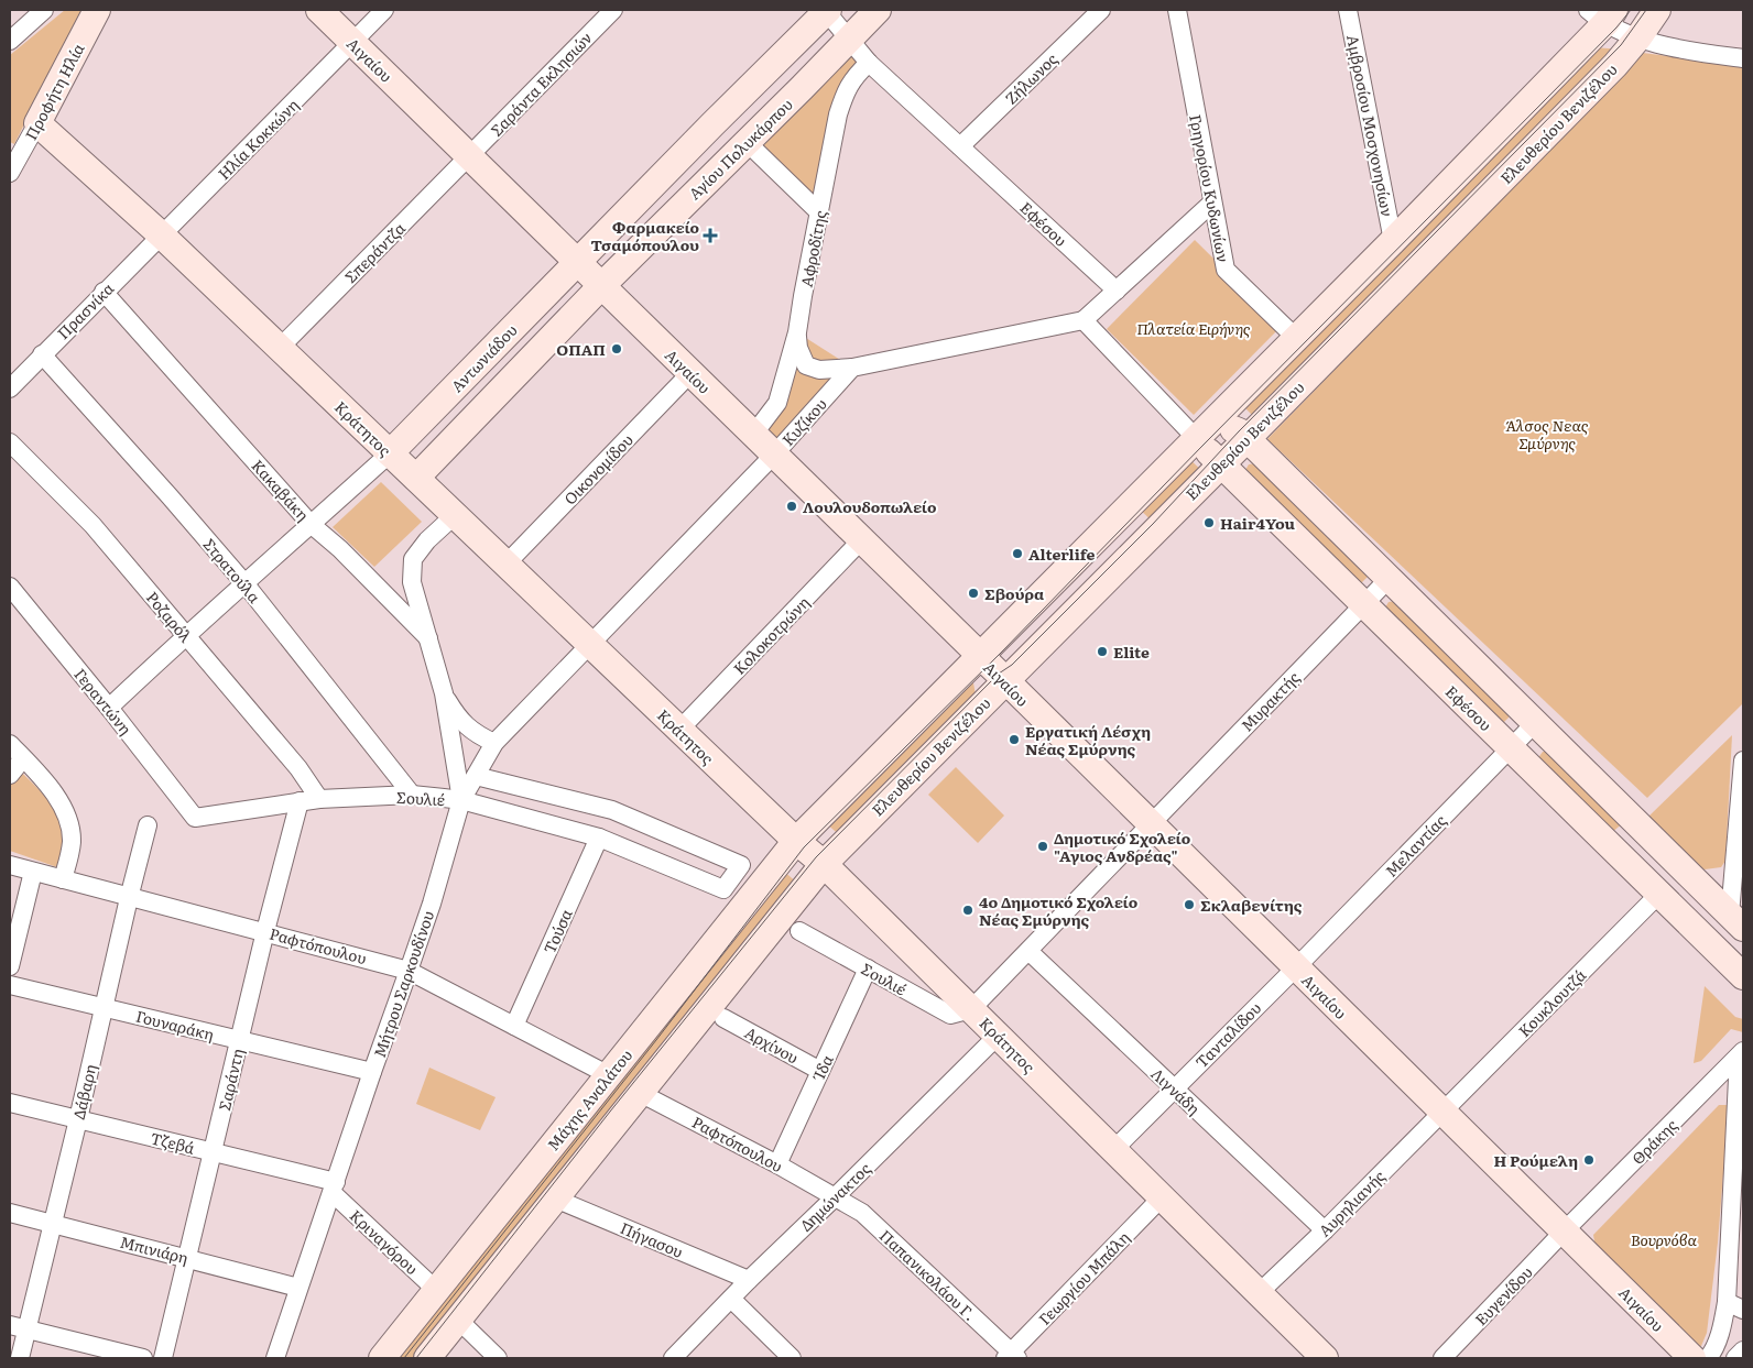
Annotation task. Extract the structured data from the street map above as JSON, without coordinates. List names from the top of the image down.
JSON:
{
  "streets": {
    "street": [
      "Αιγαίου",
      "Ζήλωνος",
      "Σαράντα Εκλησιών",
      "Προφήτη Ηλία",
      "Ελευθερίου Βενιζέλου",
      "Αμβροσίου Μοσχονησίων",
      "Ηλία Κοκκώνη",
      "Αγίου Πολυκάρπου",
      "Γρηγορίου Κυδωνίων",
      "Εφέσου",
      "Αφροδίτης",
      "Σπεράντζα",
      "Πρασνίκα",
      "Αντωνιάδου",
      "Κυζίκου",
      "Κράτητος",
      "Οικονομίδου",
      "Κακαβάκη",
      "Στρατούλα",
      "Ροζαρόλ",
      "Κολοκοτρώνη",
      "Γεραντώνη",
      "Μυρακτής",
      "Σουλιέ",
      "Μελαντίας",
      "Τούσα",
      "Ραφτόπουλου",
      "Μήτρου Σαρκουδίνου",
      "Κουκλουτζά",
      "Γουναράκη",
      "Τανταλίδου",
      "Αρχίνου",
      "Ίδα",
      "Σαράντη",
      "Λιγνάδη",
      "Δάβαρη",
      "Μάχης Αναλάτου",
      "Θράκης",
      "Τζεβά",
      "Δημώνακτος",
      "Αυρηλιανής",
      "Πήγασου",
      "Κριναγόρου",
      "Μπινιάρη",
      "Παπανικολάου Γ.",
      "Γεωργίου Μπάλη",
      "Ευγενίδου"
    ]
  },
  "crossings": [
    ["Αιγαίου", "Σαράντα Εκλησιών"],
    ["Αιγαίου", "Ελευθερίου Βενιζέλου"],
    ["Αιγαίου", "Ηλία Κοκκώνη"],
    ["Αιγαίου", "Αγίου Πολυκάρπου"],
    ["Αιγαίου", "Αφροδίτης"],
    ["Αιγαίου", "Σπεράντζα"],
    ["Αιγαίου", "Αντωνιάδου"],
    ["Αιγαίου", "Κυζίκου"],
    ["Αιγαίου", "Οικονομίδου"],
    ["Αιγαίου", "Κολοκοτρώνη"],
    ["Αιγαίου", "Μυρακτής"],
    ["Αιγαίου", "Μελαντίας"],
    ["Αιγαίου", "Κουκλουτζά"],
    ["Αιγαίου", "Τανταλίδου"],
    ["Αιγαίου", "Θράκης"],
    ["Αιγαίου", "Αυρηλιανής"],
    ["Αιγαίου", "Ευγενίδου"],
    ["Ζήλωνος", "Εφέσου"],
    ["Σαράντα Εκλησιών", "Σπεράντζα"],
    ["Προφήτη Ηλία", "Κράτητος"],
    ["Ελευθερίου Βενιζέλου", "Εφέσου"],
    ["Ελευθερίου Βενιζέλου", "Κράτητος"],
    ["Ηλία Κοκκώνη", "Πρασνίκα"],
    ["Ηλία Κοκκώνη", "Κράτητος"],
    ["Αγίου Πολυκάρπου", "Εφέσου"],
    ["Εφέσου", "Αφροδίτης"],
    ["Εφέσου", "Μυρακτής"],
    ["Εφέσου", "Μελαντίας"],
    ["Εφέσου", "Κουκλουτζά"],
    ["Σπεράντζα", "Κράτητος"],
    ["Πρασνίκα", "Κράτητος"],
    ["Πρασνίκα", "Κακαβάκη"],
    ["Πρασνίκα", "Στρατούλα"],
    ["Αντωνιάδου", "Κράτητος"],
    ["Κυζίκου", "Κράτητος"],
    ["Κυζίκου", "Μήτρου Σαρκουδίνου"],
    ["Κράτητος", "Οικονομίδου"],
    ["Κράτητος", "Κολοκοτρώνη"],
    ["Κράτητος", "Μυρακτής"],
    ["Κράτητος", "Σουλιέ"],
    ["Κράτητος", "Μήτρου Σαρκουδίνου"],
    ["Κράτητος", "Τανταλίδου"],
    ["Κράτητος", "Μάχης Αναλάτου"],
    ["Κράτητος", "Δημώνακτος"],
    ["Κράτητος", "Αυρηλιανής"],
    ["Κράτητος", "Γεωργίου Μπάλη"],
    ["Κακαβάκη", "Σουλιέ"],
    ["Κακαβάκη", "Μήτρου Σαρκουδίνου"],
    ["Στρατούλα", "Σουλιέ"],
    ["Ροζαρόλ", "Σουλιέ"],
    ["Γεραντώνη", "Σουλιέ"],
    ["Μυρακτής", "Σουλιέ"],
    ["Μυρακτής", "Λιγνάδη"],
    ["Σουλιέ", "Τούσα"],
    ["Σουλιέ", "Μήτρου Σαρκουδίνου"],
    ["Σουλιέ", "Ίδα"],
    ["Σουλιέ", "Σαράντη"],
    ["Μελαντίας", "Τανταλίδου"],
    ["Τούσα", "Ραφτόπουλου"],
    ["Ραφτόπουλου", "Μήτρου Σαρκουδίνου"],
    ["Ραφτόπουλου", "Ίδα"],
    ["Ραφτόπουλου", "Σαράντη"],
    ["Ραφτόπουλου", "Δάβαρη"],
    ["Ραφτόπουλου", "Μάχης Αναλάτου"],
    ["Ραφτόπουλου", "Δημώνακτος"],
    ["Ραφτόπουλου", "Παπανικολάου Γ."],
    ["Μήτρου Σαρκουδίνου", "Γουναράκη"],
    ["Μήτρου Σαρκουδίνου", "Τζεβά"],
    ["Μήτρου Σαρκουδίνου", "Κριναγόρου"],
    ["Μήτρου Σαρκουδίνου", "Μπινιάρη"],
    ["Κουκλουτζά", "Αυρηλιανής"],
    ["Γουναράκη", "Σαράντη"],
    ["Γουναράκη", "Δάβαρη"],
    ["Τανταλίδου", "Λιγνάδη"],
    ["Αρχίνου", "Ίδα"],
    ["Σαράντη", "Τζεβά"],
    ["Σαράντη", "Μπινιάρη"],
    ["Λιγνάδη", "Αυρηλιανής"],
    ["Δάβαρη", "Τζεβά"],
    ["Δάβαρη", "Μπινιάρη"],
    ["Μάχης Αναλάτου", "Κριναγόρου"],
    ["Θράκης", "Ευγενίδου"],
    ["Τζεβά", "Κριναγόρου"],
    ["Δημώνακτος", "Πήγασου"],
    ["Δημώνακτος", "Παπανικολάου Γ."],
    ["Παπανικολάου Γ.", "Γεωργίου Μπάλη"]
  ],
  "parks": ["Πλατεία Ειρήνης", "Άλσος Νεας Σμύρνης", "Βουρνόβα"],
  "places": {
    "health": ["Φαρμακείο Τσαμόπουλου"],
    "other": [
      "ΟΠΑΠ",
      "Λουλουδοπωλείο",
      "Hair4You",
      "Alterlife",
      "Σβούρα",
      "Elite",
      "Εργατική Λέσχη Νέας Σμύρνης",
      "Δημοτικό Σχολείο \"Αγιος Ανδρέας\"",
      "Σκλαβενίτης",
      "4o Δημοτικό Σχολείο Νέας Σμύρνης",
      "Η Ρούμελη"
    ]
  }
}
